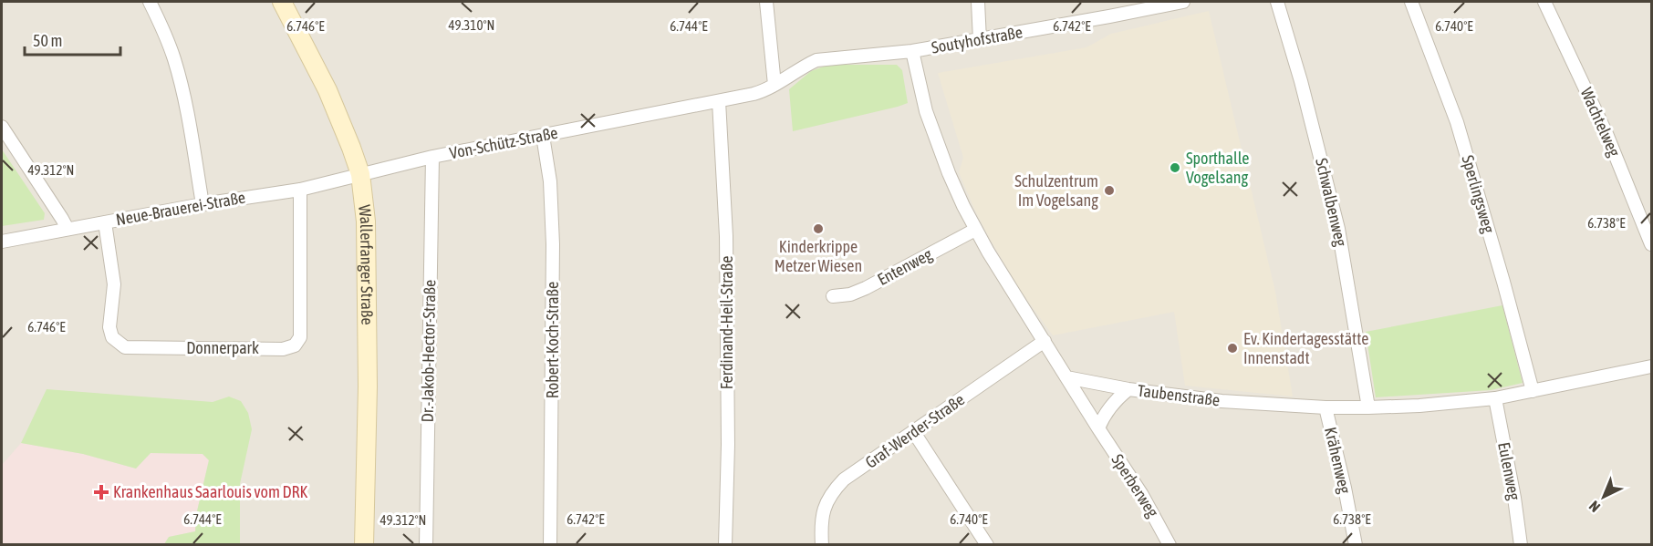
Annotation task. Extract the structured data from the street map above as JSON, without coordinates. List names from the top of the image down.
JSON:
{
  "streets": {
    "main road": ["Wallerfanger Straße"],
    "street": [
      "Soutyhofstraße",
      "Wachtelweg",
      "Von-Schütz-Straße",
      "Sperlingsweg",
      "Schwalbenweg",
      "Neue-Brauerei-Straße",
      "Entenweg",
      "Ferdinand-Heil-Straße",
      "Robert-Koch-Straße",
      "Donnerpark",
      "Dr.-Jakob-Hector-Straße",
      "Taubenstraße",
      "Graf-Werder-Straße",
      "Krähenweg",
      "Eulenweg",
      "Sperberweg"
    ]
  },
  "crossings": [
    ["Soutyhofstraße", "Von-Schütz-Straße"],
    ["Von-Schütz-Straße", "Neue-Brauerei-Straße"],
    ["Von-Schütz-Straße", "Wallerfanger Straße"],
    ["Von-Schütz-Straße", "Ferdinand-Heil-Straße"],
    ["Von-Schütz-Straße", "Robert-Koch-Straße"],
    ["Von-Schütz-Straße", "Dr.-Jakob-Hector-Straße"],
    ["Sperlingsweg", "Taubenstraße"],
    ["Schwalbenweg", "Taubenstraße"],
    ["Neue-Brauerei-Straße", "Wallerfanger Straße"],
    ["Neue-Brauerei-Straße", "Donnerpark"],
    ["Taubenstraße", "Krähenweg"],
    ["Taubenstraße", "Eulenweg"],
    ["Taubenstraße", "Sperberweg"]
  ],
  "places": {
    "other": [
      "Sporthalle Vogelsang",
      "Schulzentrum Im Vogelsang",
      "Kinderkrippe Metzer Wiesen",
      "Ev. Kindertagesstätte Innenstadt"
    ],
    "health": ["Krankenhaus Saarlouis vom DRK"]
  },
  "scale_bar": "50 m",
  "north": "bottom left",
  "coordinates": [
    "49.310°N",
    "6.746°E",
    "6.744°E",
    "6.742°E",
    "6.740°E",
    "49.312°N",
    "6.738°E"
  ]
}
